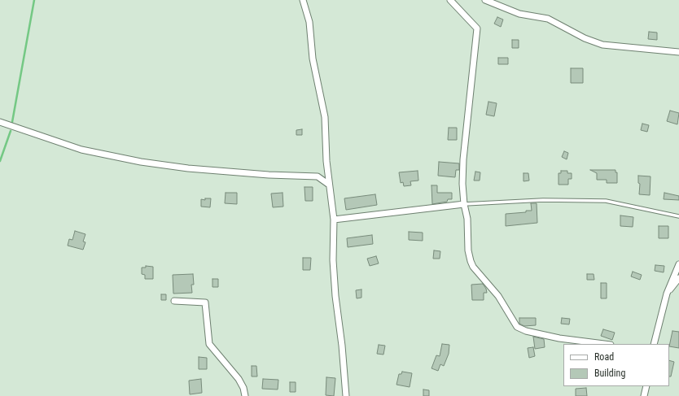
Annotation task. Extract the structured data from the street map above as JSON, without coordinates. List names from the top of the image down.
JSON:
{
  "legend": ["Road", "Building"]
}
